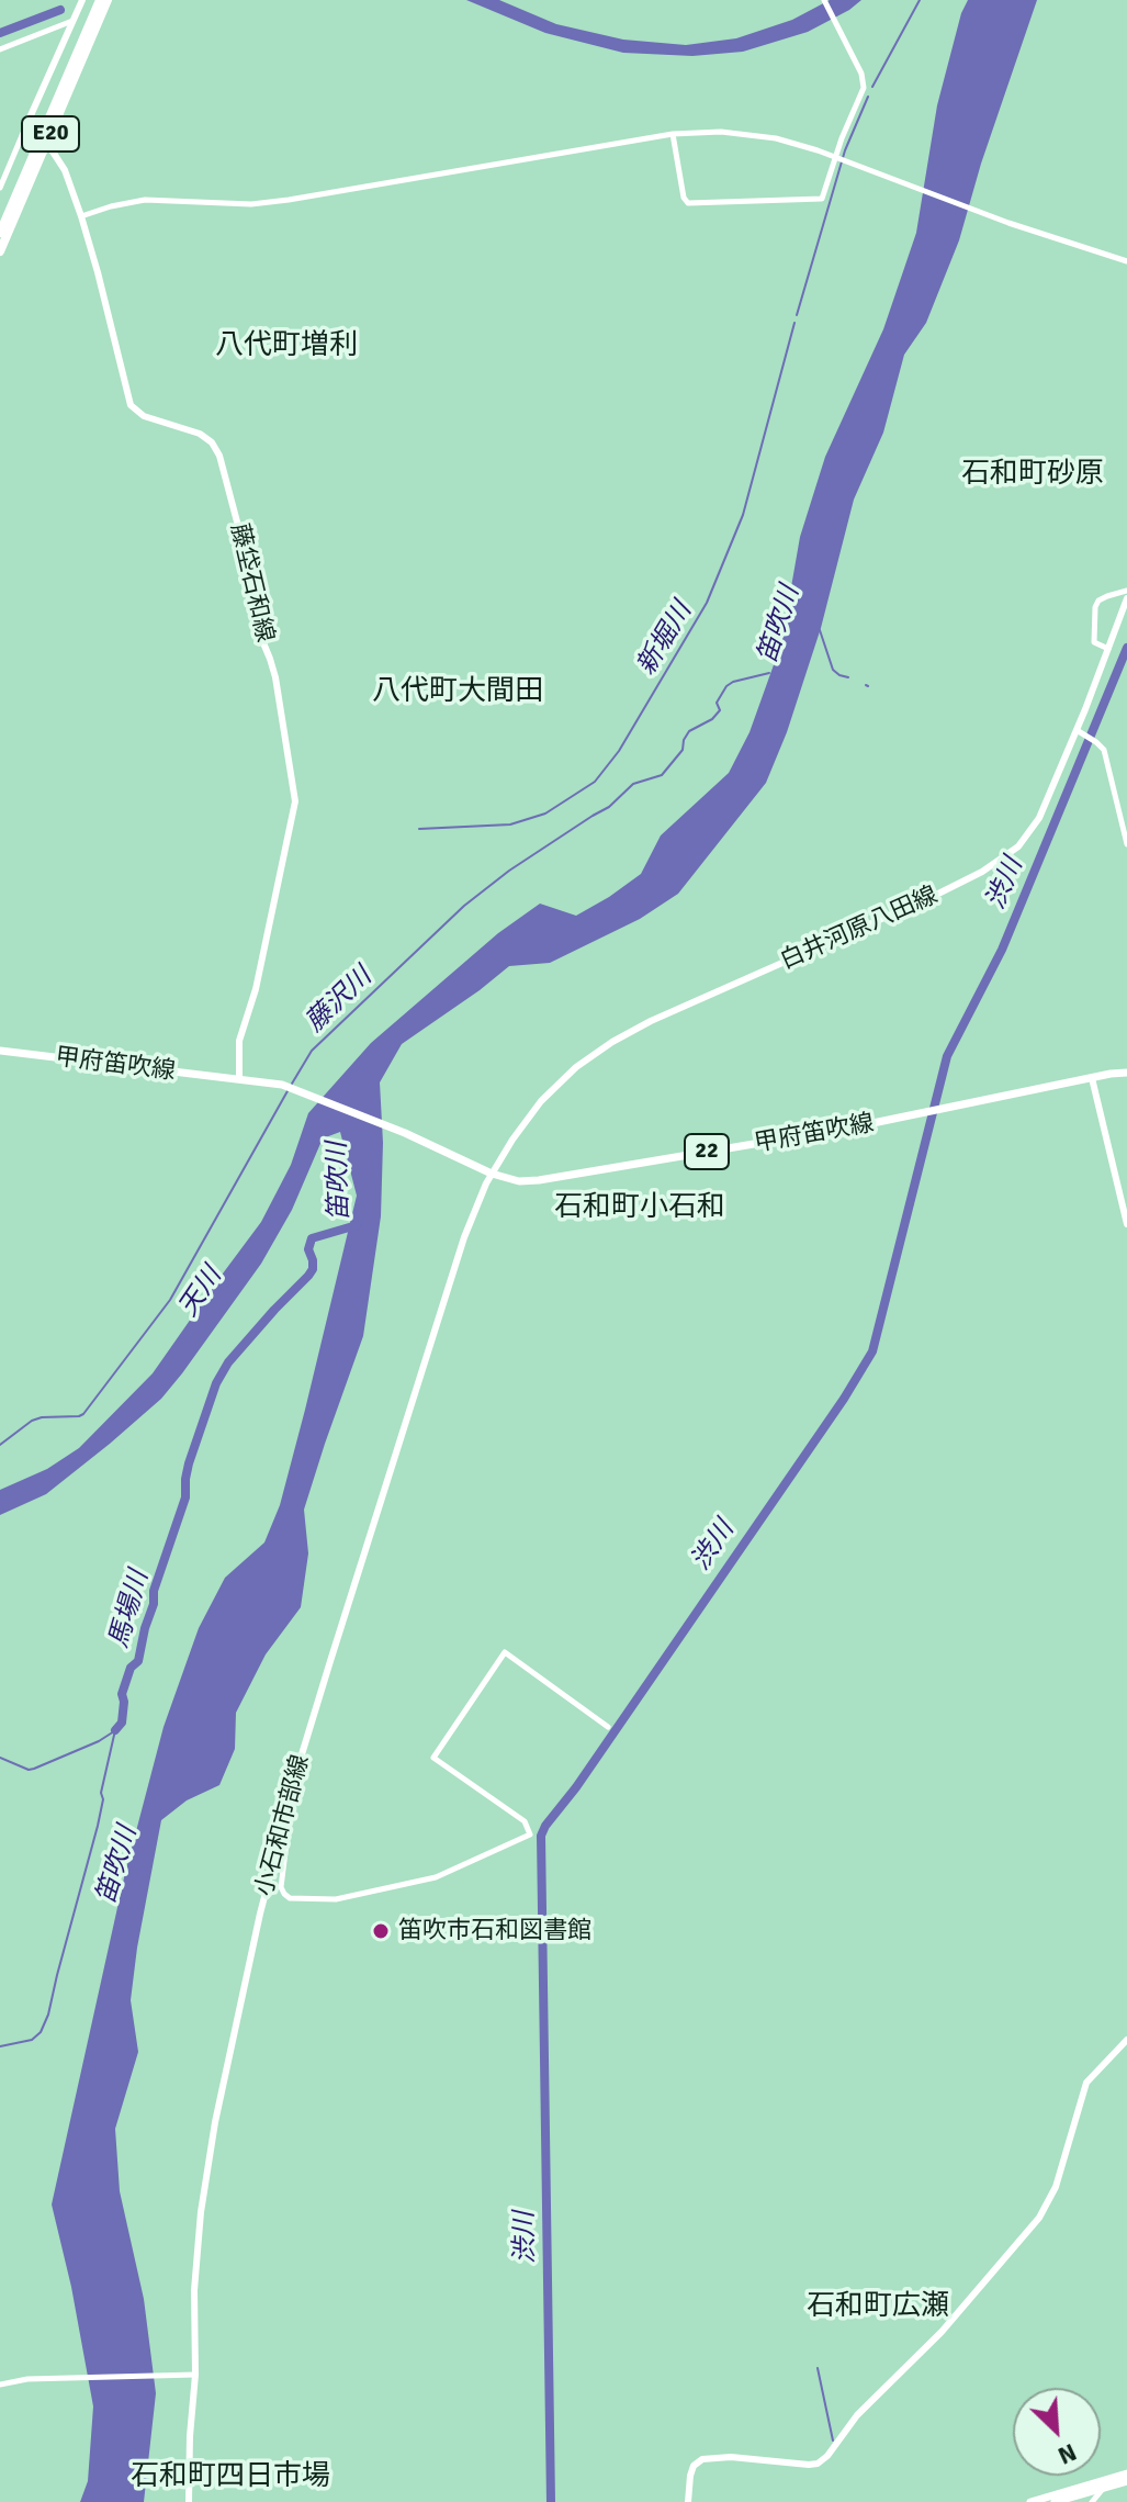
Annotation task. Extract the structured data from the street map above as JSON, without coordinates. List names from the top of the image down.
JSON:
{
  "streets": {
    "highway": ["E20"],
    "main road": [
      "藤垈石和線",
      "白井河原八田線",
      "甲府笛吹線",
      "22",
      "小石和市部線"
    ]
  },
  "crossings": [
    ["藤垈石和線", "甲府笛吹線"],
    ["白井河原八田線", "甲府笛吹線"],
    ["白井河原八田線", "小石和市部線"],
    ["甲府笛吹線", "小石和市部線"]
  ],
  "districts": [
    "八代町増利",
    "石和町砂原",
    "八代町大間田",
    "石和町小石和",
    "石和町広瀬",
    "石和町四日市場"
  ],
  "water": [
    "笛吹川",
    "新堀川",
    "渋川",
    "藤沢川",
    "天川",
    "馬場川"
  ],
  "places": ["笛吹市石和図書館"],
  "north": "bottom right"
}
